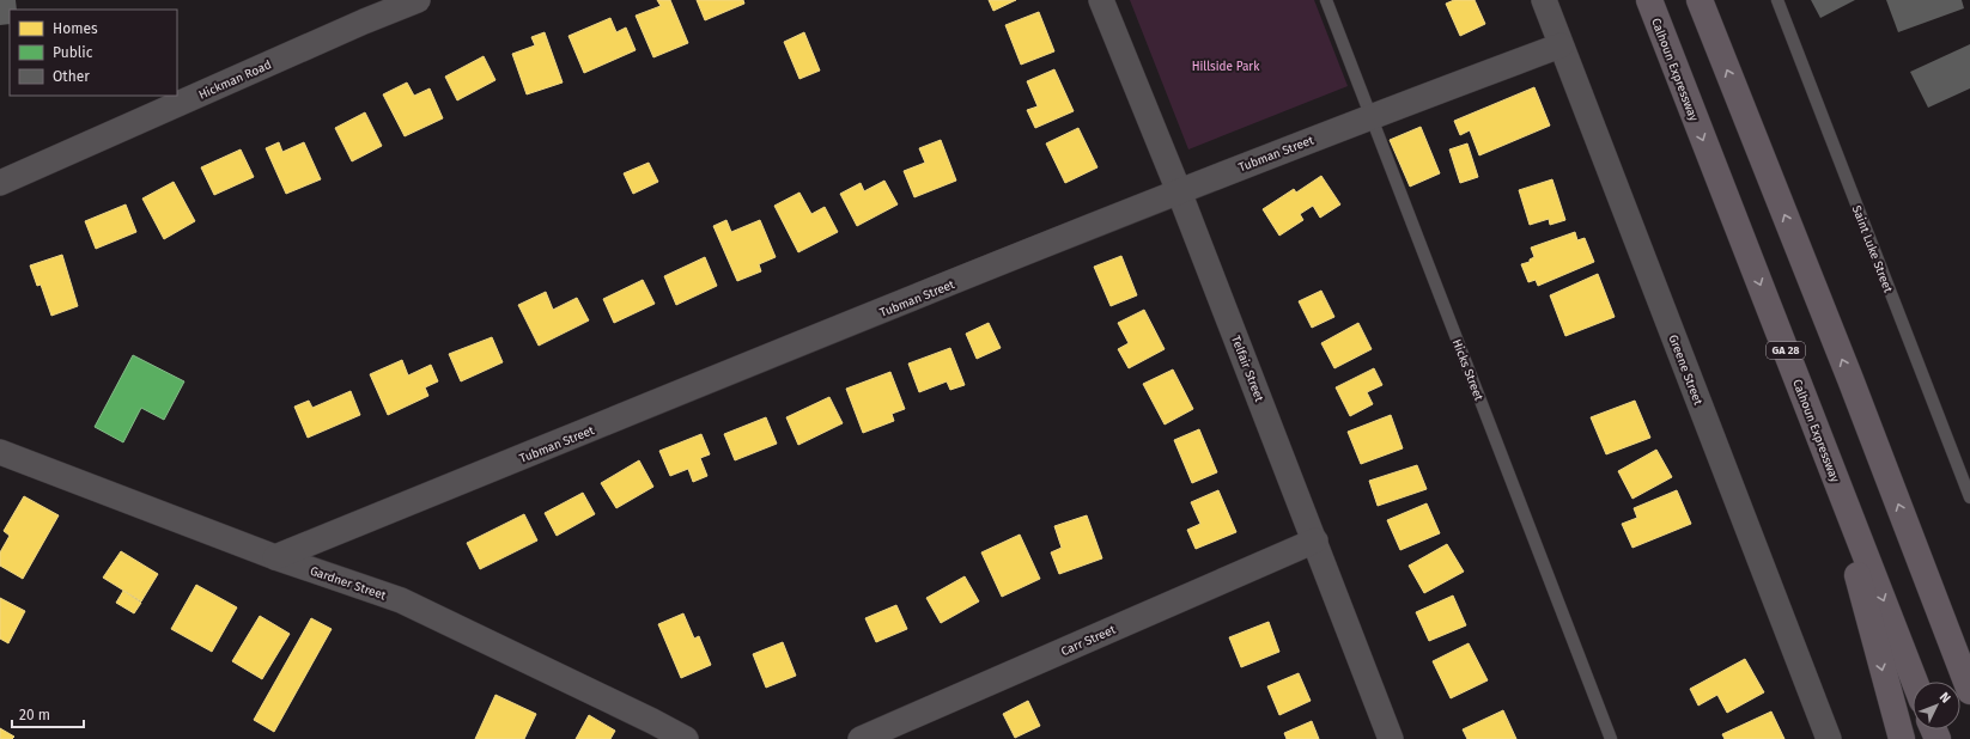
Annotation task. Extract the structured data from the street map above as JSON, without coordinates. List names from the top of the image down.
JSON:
{
  "streets": {
    "highway": ["Calhoun Expressway", "GA 28"],
    "street": [
      "Hickman Road",
      "Tubman Street",
      "Telfair Street",
      "Greene Street",
      "Gardner Street",
      "Carr Street"
    ],
    "lane": ["Saint Luke Street", "Hicks Street"]
  },
  "crossings": [
    ["Tubman Street", "Telfair Street"],
    ["Tubman Street", "Hicks Street"],
    ["Tubman Street", "Greene Street"],
    ["Tubman Street", "Gardner Street"],
    ["Telfair Street", "Carr Street"]
  ],
  "parks": ["Hillside Park"],
  "legend": ["Homes", "Public", "Other"],
  "scale_bar": "20 m",
  "north": "top right"
}
